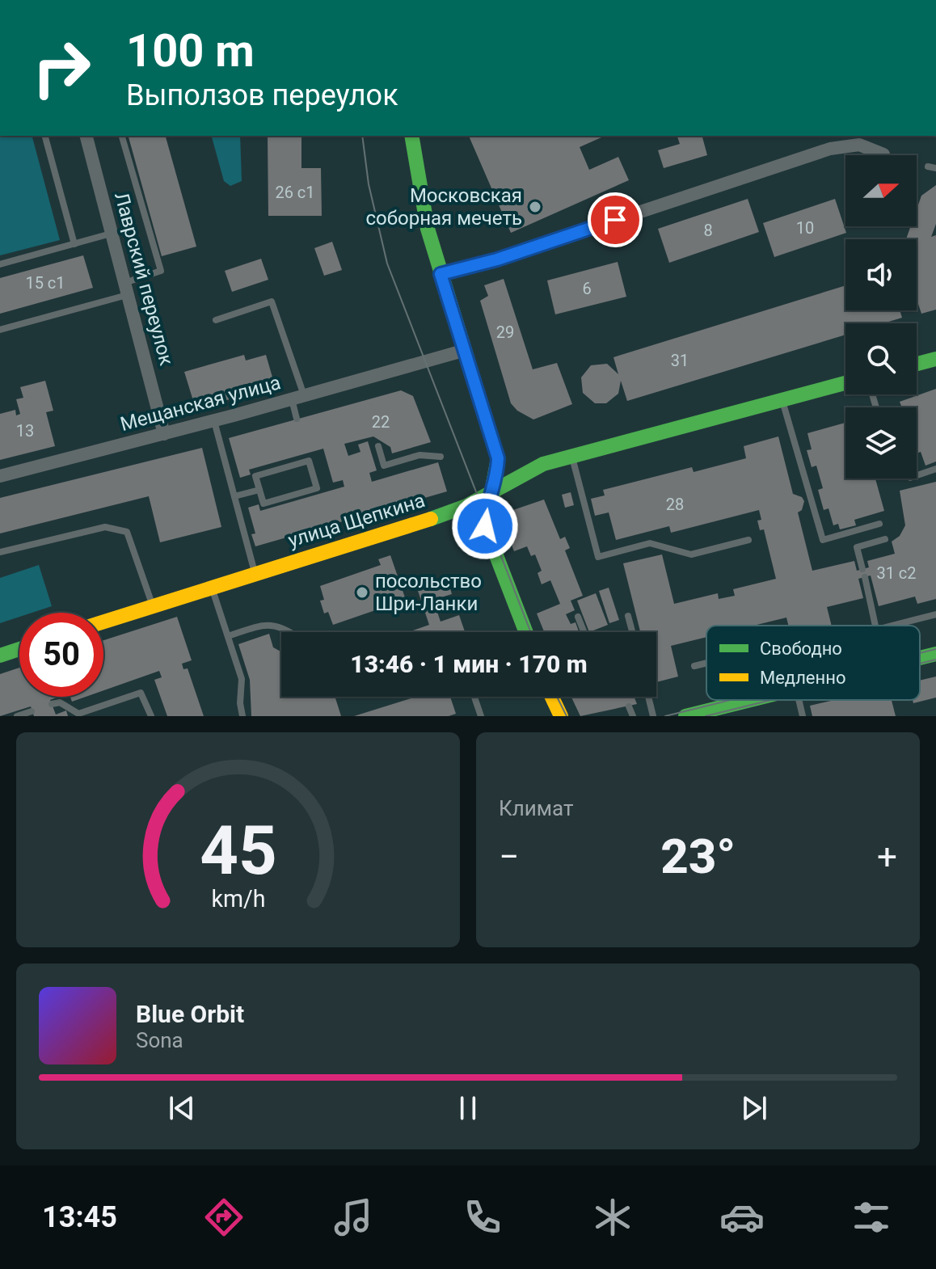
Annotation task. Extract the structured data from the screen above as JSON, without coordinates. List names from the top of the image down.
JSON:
{
  "streets": {
    "street": ["Лаврский переулок", "Мещанская улица", "улица Щепкина"]
  },
  "crossings": [
    ["Лаврский переулок", "Мещанская улица"]
  ],
  "places": ["Московская соборная мечеть", "посольство Шри-Ланки"],
  "house_numbers": [
    "26 с1",
    "10",
    "8",
    "15 с1",
    "6",
    "29",
    "31",
    "22",
    "13",
    "28",
    "31 с2"
  ],
  "legend": ["Свободно", "Медленно"],
  "north": "right",
  "page": {
    "turn": ["100 m", "Выползов переулок"],
    "limit": "50",
    "trip": "13:46 · 1 мин · 170 m",
    "tile": "Климат",
    "heat": ["−", "23°", "+"],
    "song": ["Blue Orbit", "Sona"],
    "tabs": "13:45",
    "gauge": ["45", "km/h"]
  }
}
